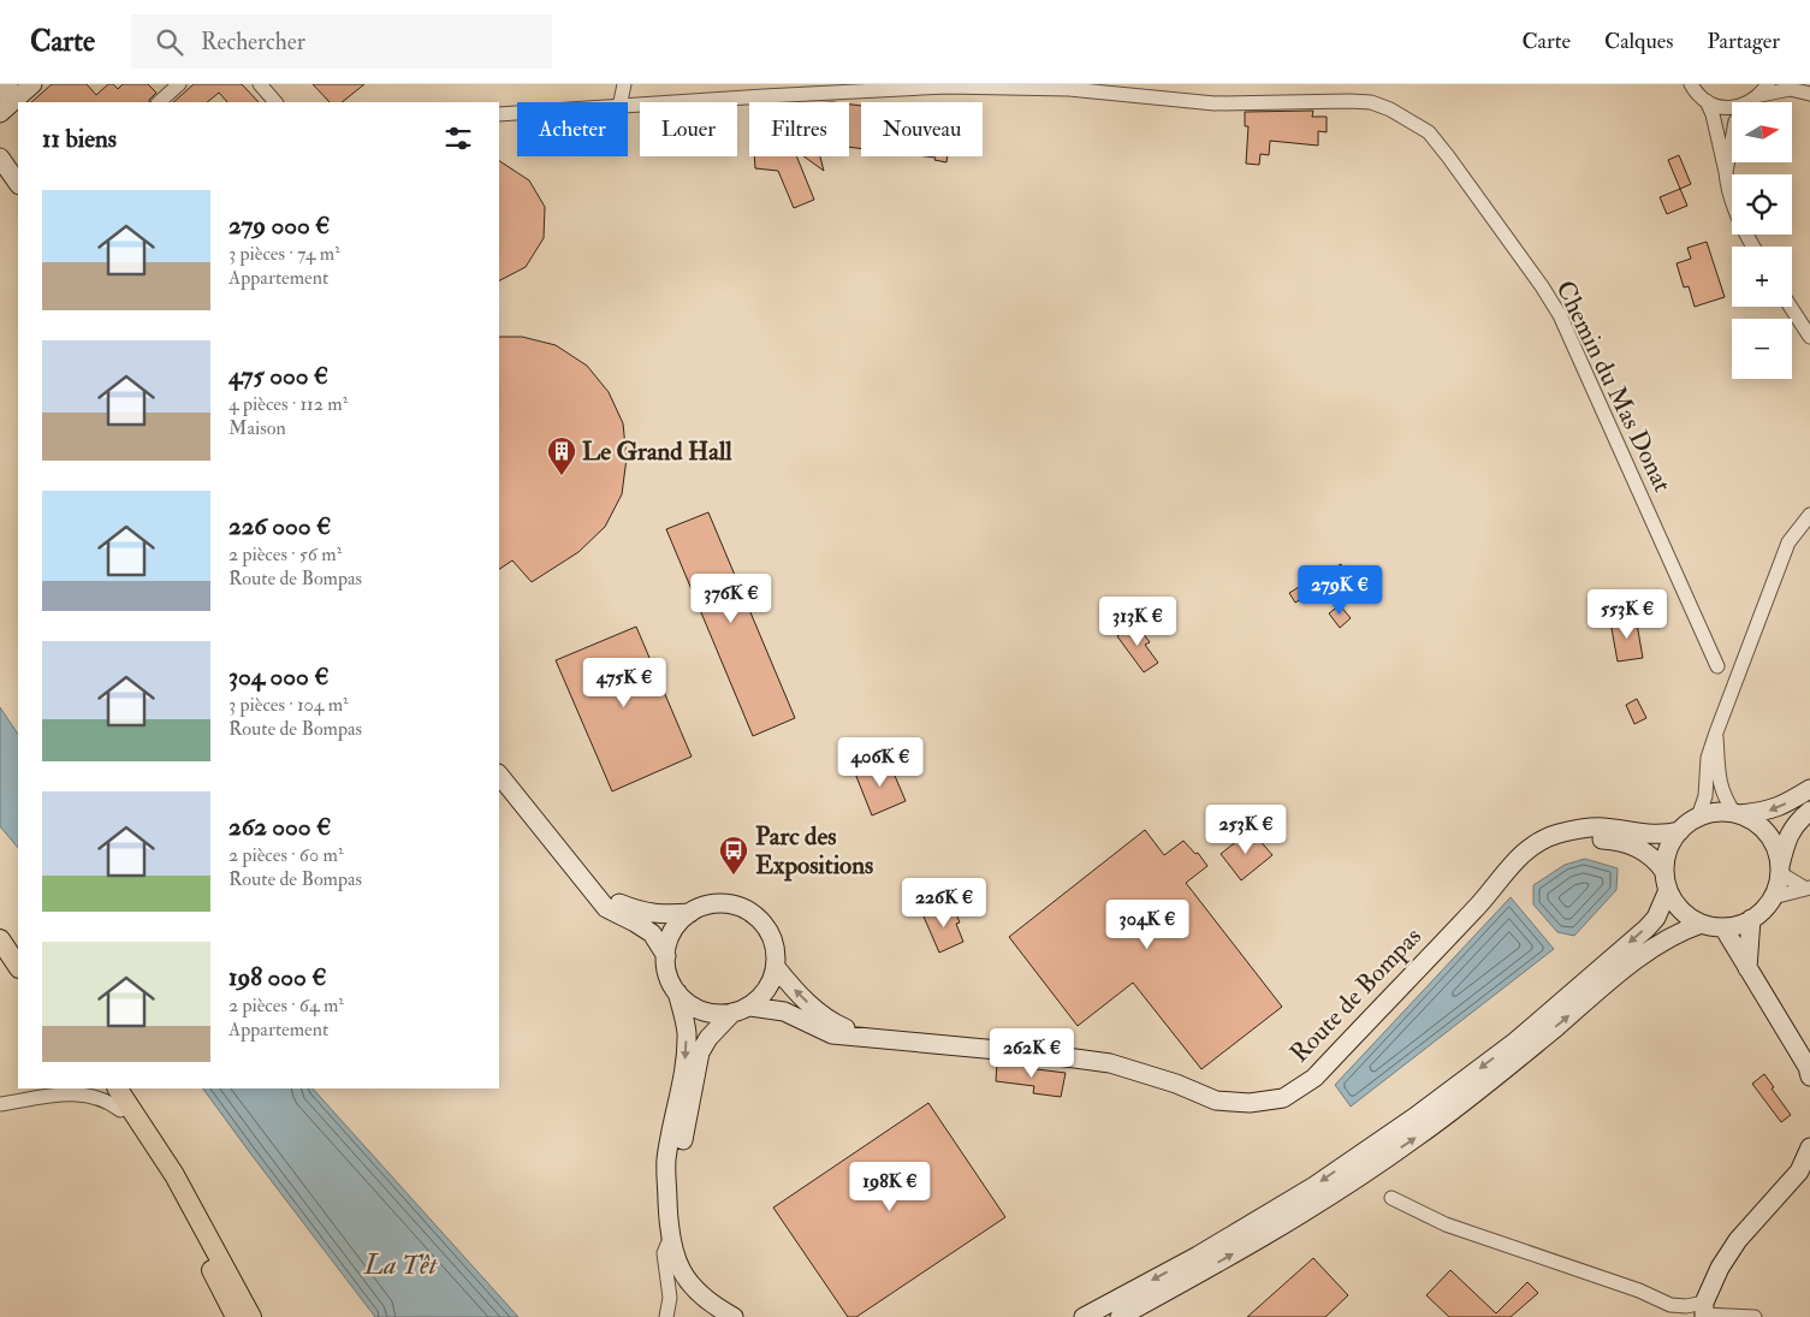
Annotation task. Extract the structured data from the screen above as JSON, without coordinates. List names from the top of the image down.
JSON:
{
  "streets": {
    "main road": ["Route de Bompas"],
    "street": ["Chemin du Mas Donat"]
  },
  "water": ["La Têt"],
  "places": {
    "building": ["Le Grand Hall"],
    "bus stop": ["Parc des Expositions"]
  },
  "north": "right",
  "page": {
    "header": "Carte",
    "search": "Rechercher",
    "nav": ["Carte", "Calques", "Partager"],
    "map_buttons": ["+", "−"],
    "chip": [
      "Acheter",
      "Louer",
      "Filtres",
      "Nouveau"
    ],
    "heading": "11 biens",
    "list": [
      {
        "name": "279 000 €",
        "note": "3 pièces · 74 m² · Appartement"
      },
      {
        "name": "475 000 €",
        "note": "4 pièces · 112 m² · Maison"
      },
      {
        "name": "226 000 €",
        "note": "2 pièces · 56 m² · Route de Bompas"
      },
      {
        "name": "304 000 €",
        "note": "3 pièces · 104 m² · Route de Bompas"
      },
      {
        "name": "262 000 €",
        "note": "2 pièces · 60 m² · Route de Bompas"
      },
      {
        "name": "198 000 €",
        "note": "2 pièces · 64 m² · Appartement"
      }
    ],
    "price": [
      "279K €",
      "376K €",
      "553K €",
      "313K €",
      "475K €",
      "406K €",
      "253K €",
      "226K €",
      "304K €",
      "262K €",
      "198K €"
    ]
  }
}
